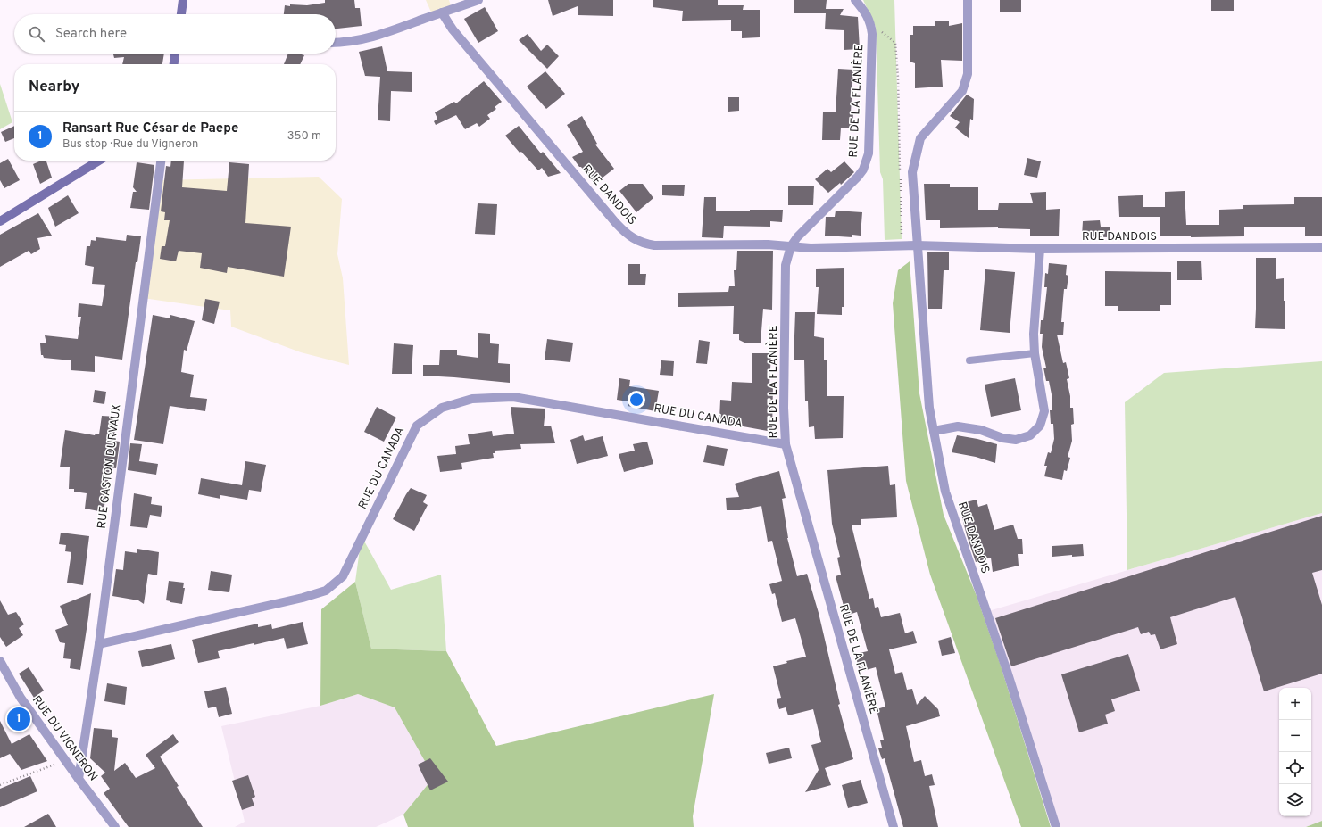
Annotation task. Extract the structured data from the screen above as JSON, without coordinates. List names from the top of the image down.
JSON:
{
  "streets": {
    "street": [
      "RUE DE LA FLANIÈRE",
      "RUE DANDOIS",
      "RUE DU CANADA",
      "RUE GASTON DURVAUX",
      "RUE DU VIGNERON"
    ]
  },
  "crossings": [
    ["RUE DE LA FLANIÈRE", "RUE DANDOIS"],
    ["RUE DE LA FLANIÈRE", "RUE DU CANADA"],
    ["RUE DU CANADA", "RUE GASTON DURVAUX"],
    ["RUE GASTON DURVAUX", "RUE DU VIGNERON"]
  ],
  "page": {
    "search": "Search here",
    "heading": "Nearby",
    "list": [
      {
        "mark": "1",
        "name": "Ransart Rue César de Paepe",
        "note": "Bus stop · Rue du Vigneron",
        "value": "350 m"
      }
    ],
    "map_buttons": ["+", "−"],
    "pins": "1"
  }
}
